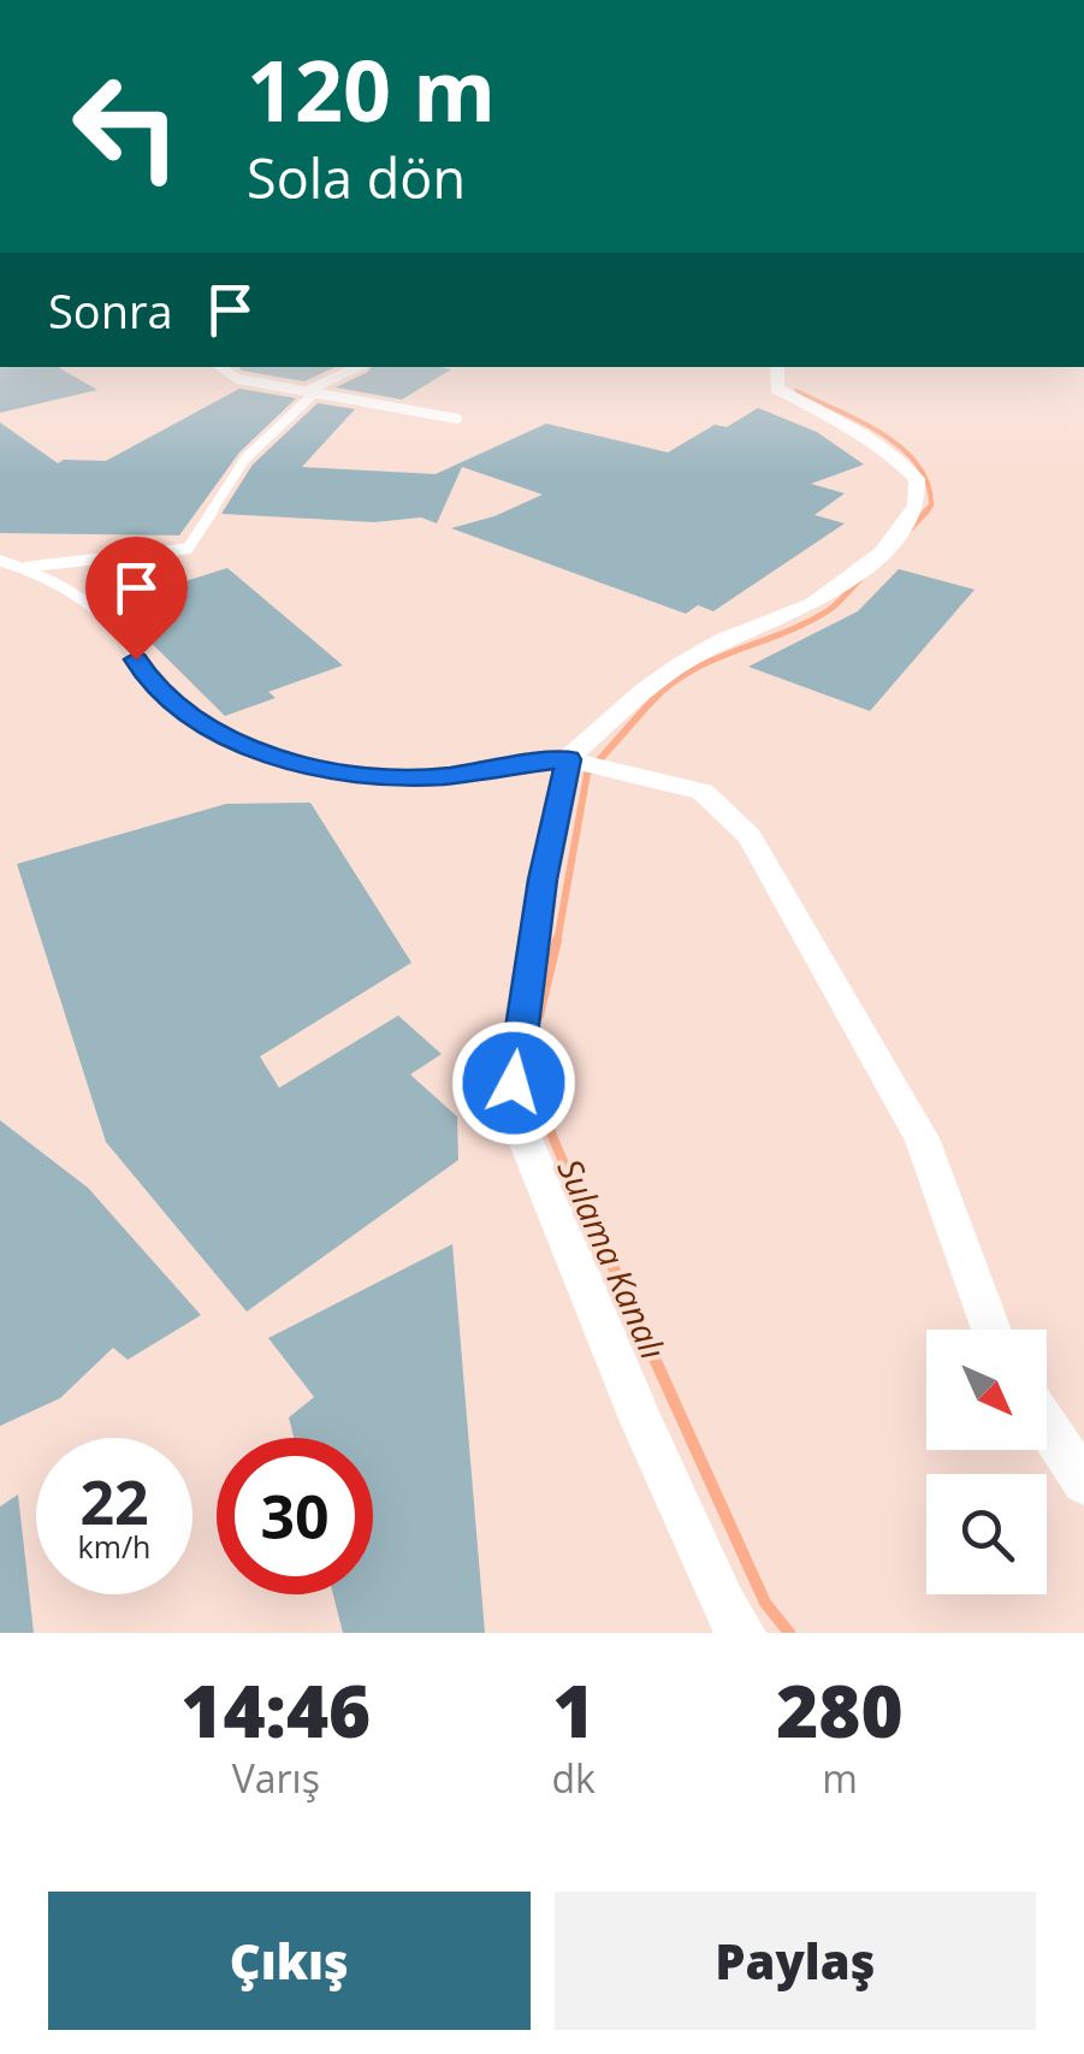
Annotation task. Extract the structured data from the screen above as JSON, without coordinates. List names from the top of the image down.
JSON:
{
  "water": ["Sulama Kanalı"],
  "north": "bottom right",
  "page": {
    "turn": ["120 m", "Sola dön"],
    "then": "Sonra",
    "speed": "22 km/h",
    "limit": "30",
    "eta": [
      "14:46",
      "Varış",
      "1",
      "dk",
      "280",
      "m"
    ],
    "buttons": ["Çıkış", "Paylaş"]
  }
}
